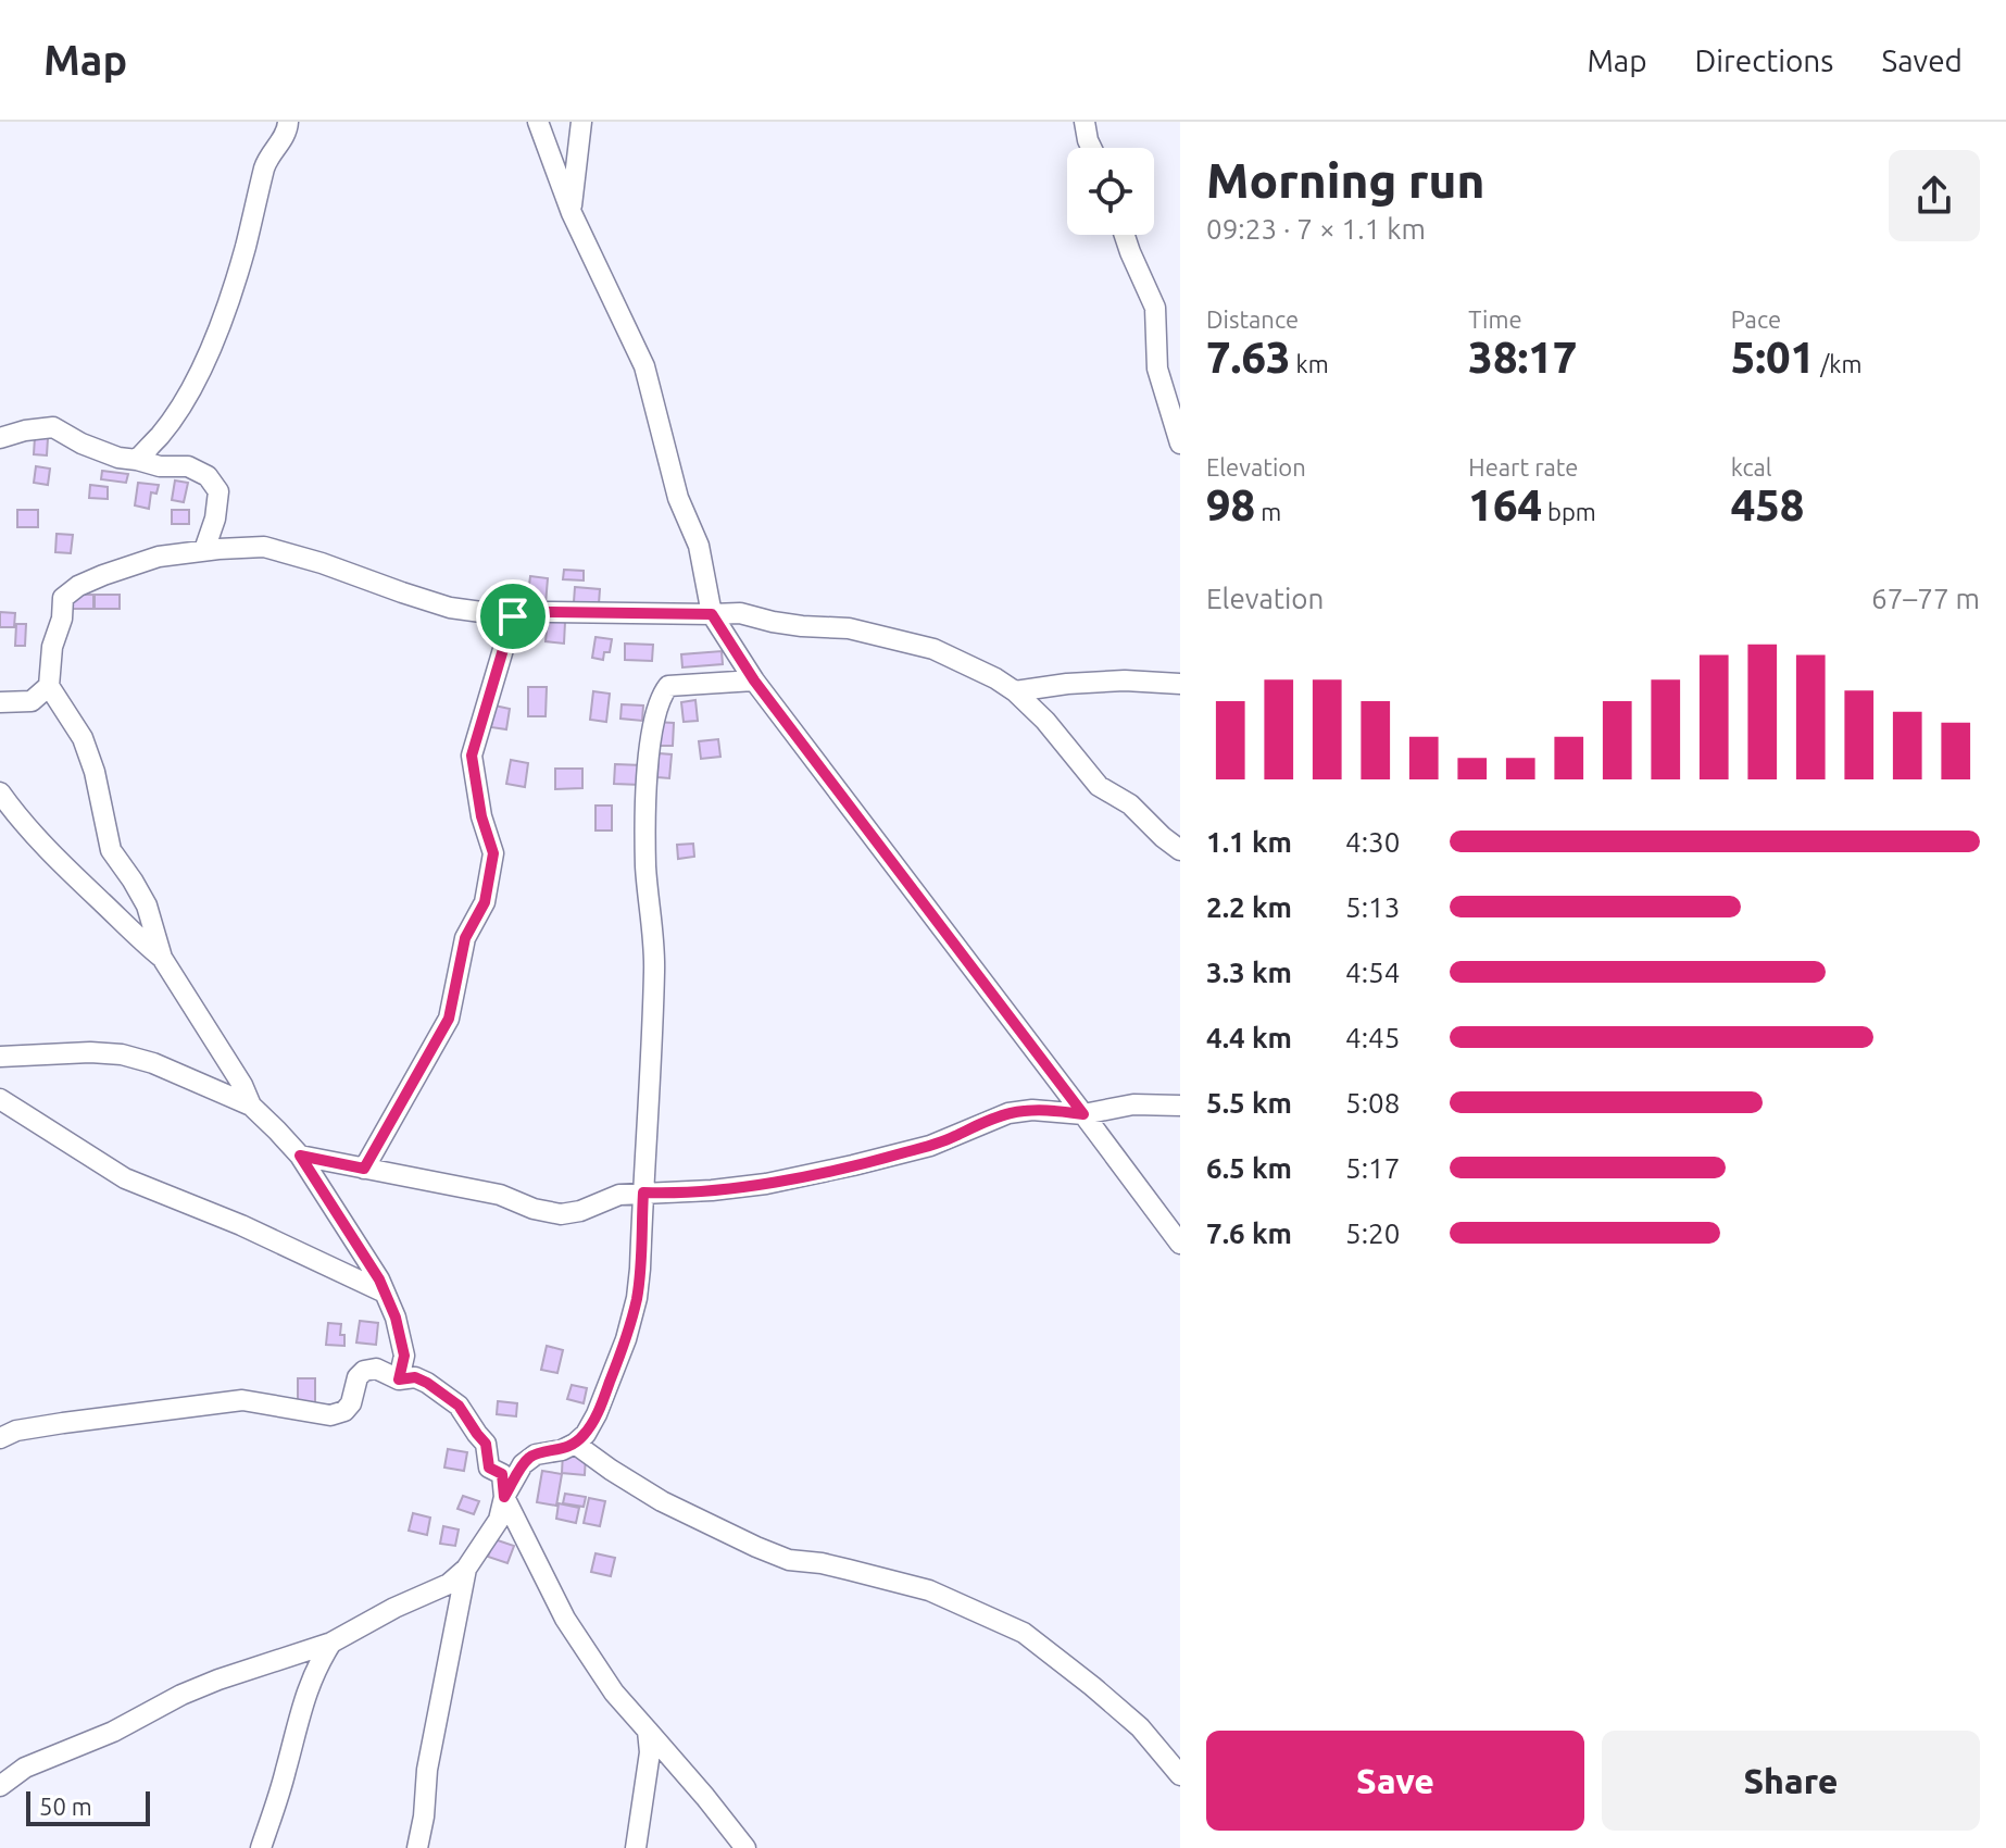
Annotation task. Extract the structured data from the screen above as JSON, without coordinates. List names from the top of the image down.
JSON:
{
  "scale_bar": "50 m",
  "page": {
    "header": "Map",
    "nav": ["Map", "Directions", "Saved"],
    "heading": ["Morning run", "09:23 · 7 × 1.1 km"],
    "stats": [
      ["Distance", "7.63 km"],
      ["Time", "38:17"],
      ["Pace", "5:01 /km"],
      ["Elevation", "98 m"],
      ["Heart rate", "164 bpm"],
      ["kcal", "458"]
    ],
    "chart": ["Elevation", "67–77 m"],
    "list": [
      {
        "name": "1.1 km",
        "note": "4:30"
      },
      {
        "name": "2.2 km",
        "note": "5:13"
      },
      {
        "name": "3.3 km",
        "note": "4:54"
      },
      {
        "name": "4.4 km",
        "note": "4:45"
      },
      {
        "name": "5.5 km",
        "note": "5:08"
      },
      {
        "name": "6.5 km",
        "note": "5:17"
      },
      {
        "name": "7.6 km",
        "note": "5:20"
      }
    ],
    "buttons": ["Save", "Share"],
    "scale": "50 m"
  }
}
